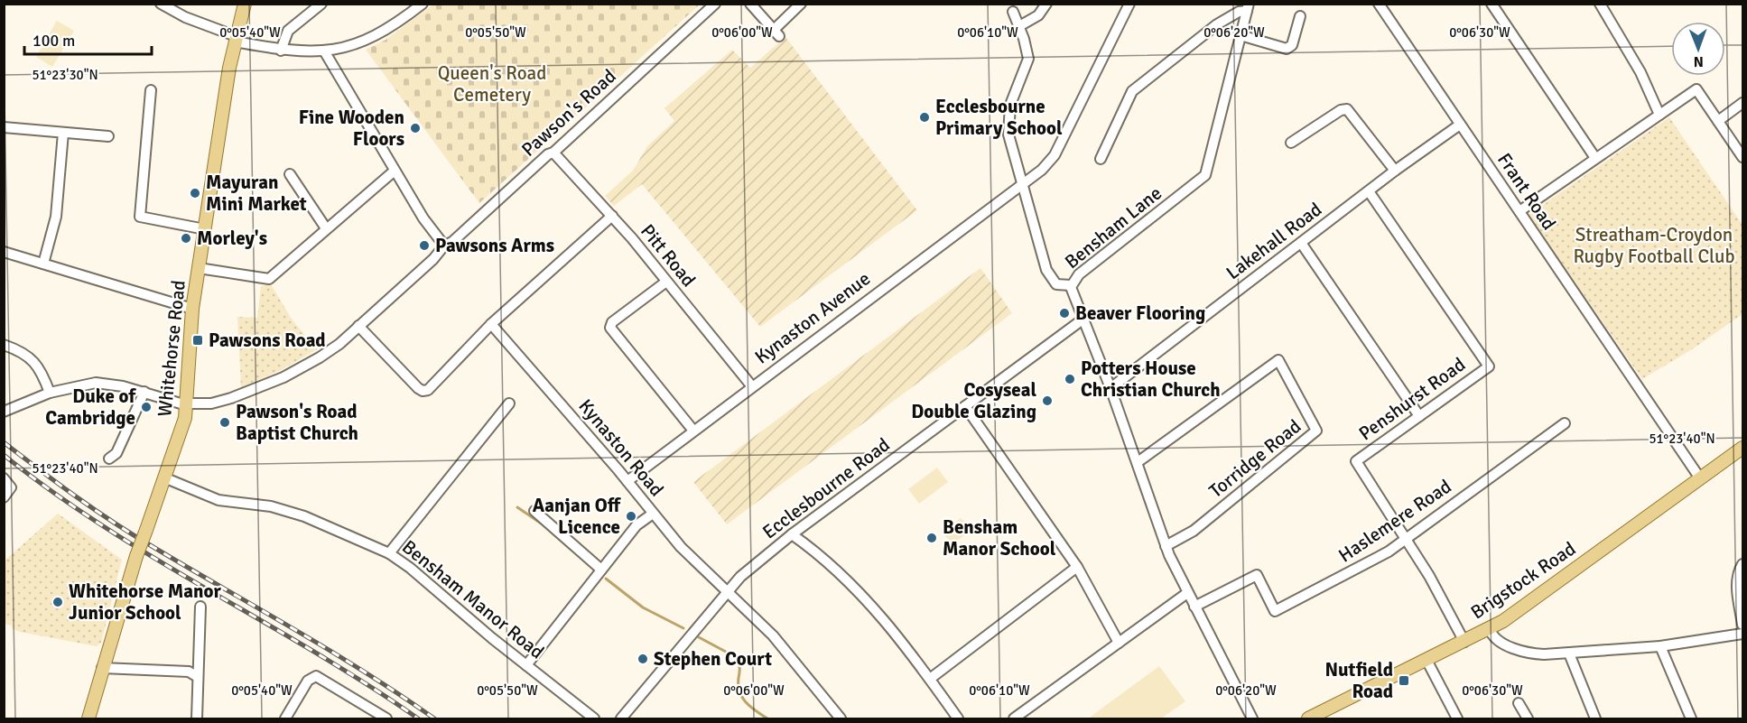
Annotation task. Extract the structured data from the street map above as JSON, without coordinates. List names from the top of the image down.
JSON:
{
  "streets": {
    "main road": ["Whitehorse Road", "Brigstock Road"],
    "street": [
      "Pawson's Road",
      "Frant Road",
      "Bensham Lane",
      "Lakehall Road",
      "Pitt Road",
      "Kynaston Avenue",
      "Penshurst Road",
      "Kynaston Road",
      "Torridge Road",
      "Ecclesbourne Road",
      "Haslemere Road",
      "Bensham Manor Road"
    ]
  },
  "crossings": [
    ["Pawson's Road", "Pitt Road"],
    ["Frant Road", "Lakehall Road"],
    ["Frant Road", "Brigstock Road"],
    ["Bensham Lane", "Lakehall Road"],
    ["Bensham Lane", "Torridge Road"],
    ["Bensham Lane", "Ecclesbourne Road"],
    ["Bensham Lane", "Haslemere Road"],
    ["Lakehall Road", "Penshurst Road"],
    ["Pitt Road", "Kynaston Avenue"],
    ["Kynaston Avenue", "Kynaston Road"],
    ["Whitehorse Road", "Bensham Manor Road"],
    ["Penshurst Road", "Haslemere Road"],
    ["Penshurst Road", "Brigstock Road"],
    ["Kynaston Road", "Ecclesbourne Road"]
  ],
  "parks": ["Queen's Road Cemetery", "Streatham-Croydon Rugby Football Club"],
  "places": {
    "other": [
      "Ecclesbourne Primary School",
      "Fine Wooden Floors",
      "Mayuran Mini Market",
      "Morley's",
      "Pawsons Arms",
      "Beaver Flooring",
      "Potters House Christian Church",
      "Cosyseal Double Glazing",
      "Duke of Cambridge",
      "Pawson's Road Baptist Church",
      "Aanjan Off Licence",
      "Bensham Manor School",
      "Whitehorse Manor Junior School",
      "Stephen Court"
    ],
    "transit": ["Pawsons Road", "Nutfield Road"]
  },
  "scale_bar": "100 m",
  "north": "bottom",
  "coordinates": [
    "0°05'40\"W",
    "0°05'50\"W",
    "0°06'00\"W",
    "0°06'10\"W",
    "0°06'20\"W",
    "0°06'30\"W",
    "51°23'30\"N",
    "51°23'40\"N"
  ]
}
